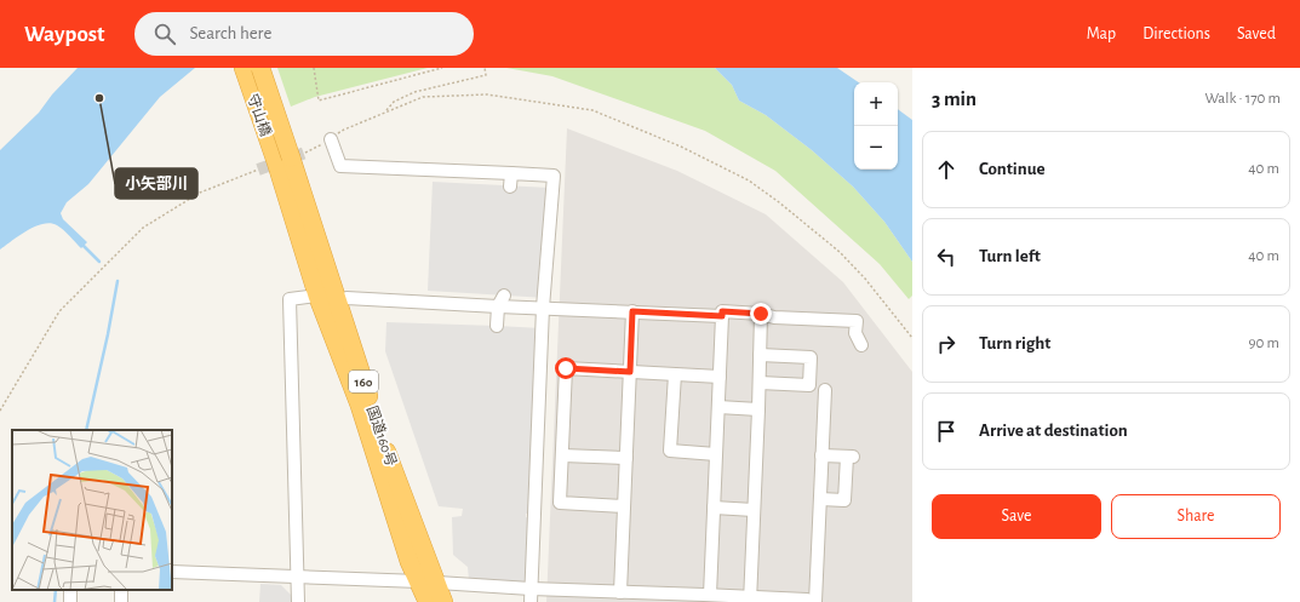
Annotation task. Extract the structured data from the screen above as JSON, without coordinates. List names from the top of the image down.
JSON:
{
  "streets": {
    "highway": ["守山橋", "160", "国道160号"]
  },
  "crossings": [
    ["守山橋", "国道160号"]
  ],
  "places": ["小矢部川"],
  "page": {
    "header": "Waypost",
    "search": "Search here",
    "nav": ["Map", "Directions", "Saved"],
    "heading": ["3 min", "Walk · 170 m"],
    "map_buttons": ["+", "−"],
    "list": [
      ["Continue", "40 m"],
      ["Turn left", "40 m"],
      ["Turn right", "90 m"],
      "Arrive at destination"
    ],
    "buttons": ["Save", "Share"]
  }
}
